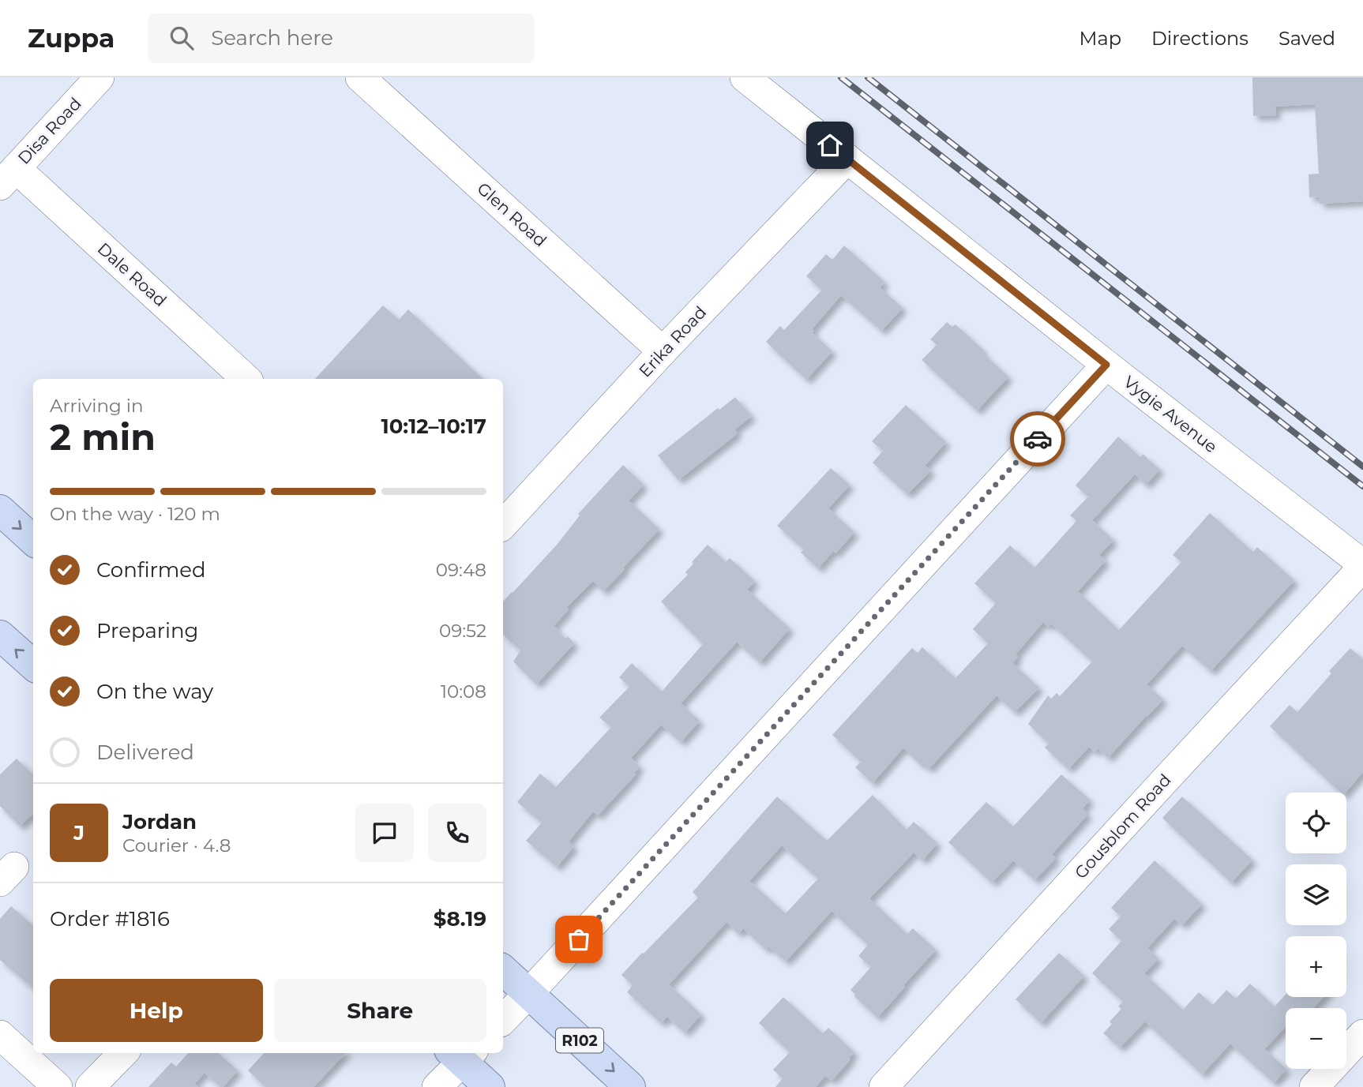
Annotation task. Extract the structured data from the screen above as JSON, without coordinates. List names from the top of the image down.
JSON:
{
  "streets": {
    "main road": ["R102"],
    "street": [
      "Disa Road",
      "Glen Road",
      "Dale Road",
      "Erika Road",
      "Vygie Avenue",
      "Gousblom Road"
    ]
  },
  "crossings": [
    ["Disa Road", "Dale Road"],
    ["Glen Road", "Erika Road"],
    ["Erika Road", "Vygie Avenue"],
    ["Vygie Avenue", "Gousblom Road"]
  ],
  "page": {
    "header": "Zuppa",
    "search": "Search here",
    "nav": ["Map", "Directions", "Saved"],
    "heading": ["2 min", "Arriving in", "10:12–10:17"],
    "panel": [
      "Jordan",
      "Courier · 4.8",
      "Order #1816",
      "$8.19"
    ],
    "bar": "On the way · 120 m",
    "list": [
      ["Confirmed", "09:48"],
      ["Preparing", "09:52"],
      ["On the way", "10:08"],
      "Delivered"
    ],
    "map_buttons": ["+", "−"],
    "round": "J",
    "buttons": ["Help", "Share"]
  }
}
